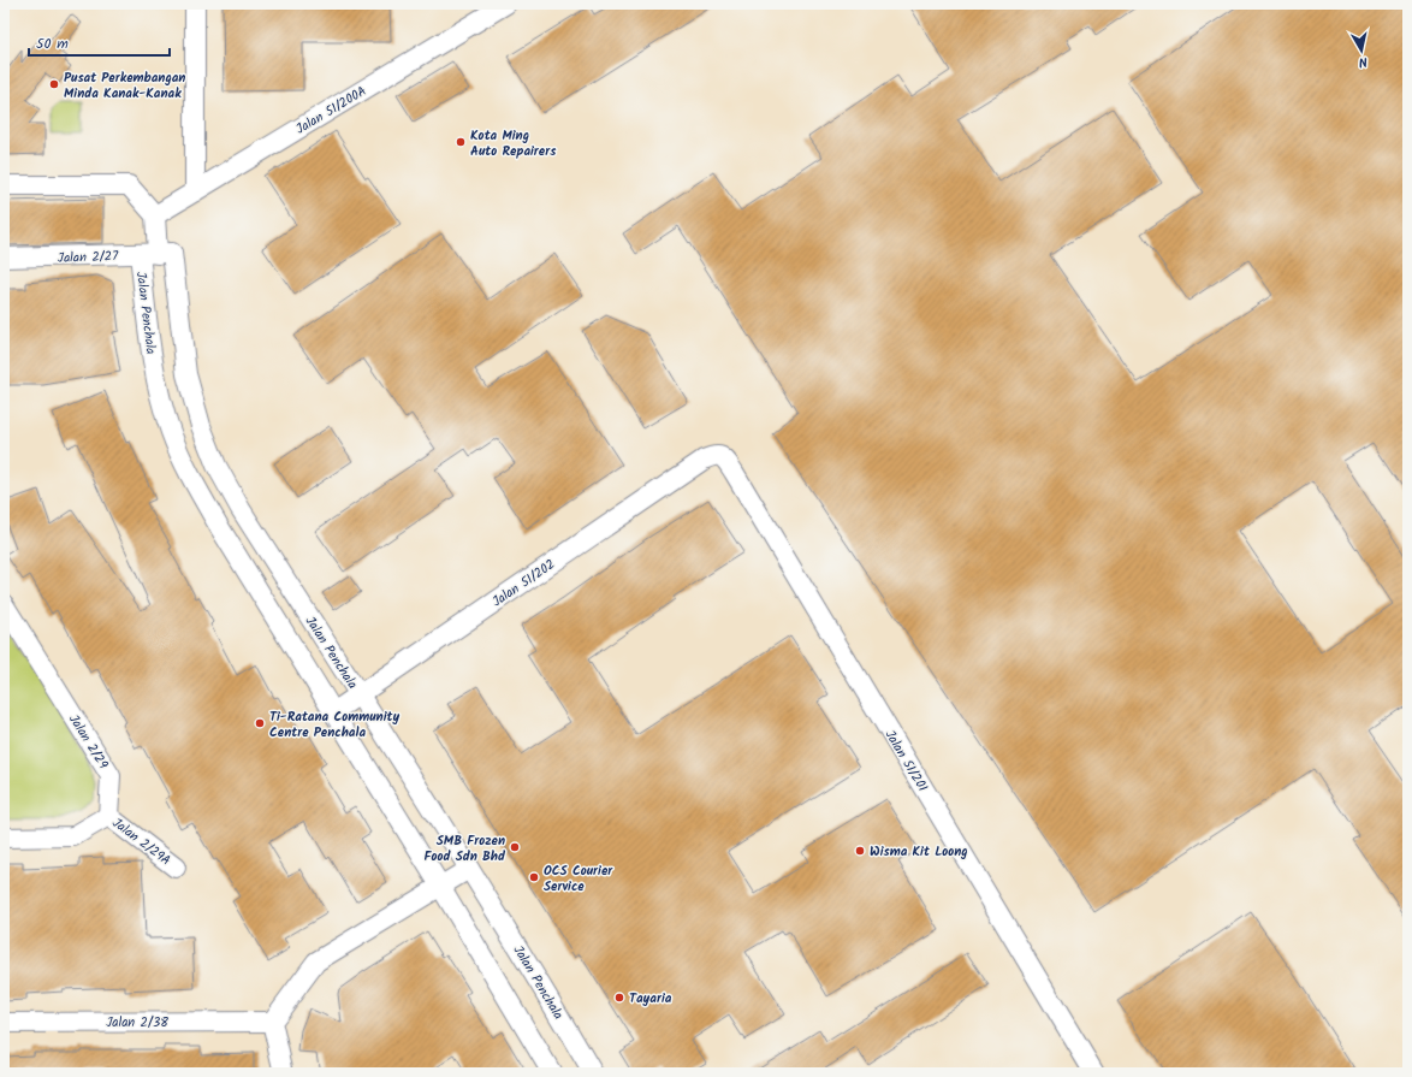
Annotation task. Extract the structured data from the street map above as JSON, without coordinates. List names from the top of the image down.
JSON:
{
  "streets": {
    "street": [
      "Jalan 51/200A",
      "Jalan 2/27",
      "Jalan Penchala",
      "Jalan 51/202",
      "Jalan 2/29",
      "Jalan 51/201",
      "Jalan 2/29A",
      "Jalan 2/38"
    ]
  },
  "crossings": [
    ["Jalan 51/200A", "Jalan Penchala"],
    ["Jalan 2/27", "Jalan Penchala"],
    ["Jalan Penchala", "Jalan 51/202"],
    ["Jalan 51/202", "Jalan 51/201"],
    ["Jalan 2/29", "Jalan 2/29A"]
  ],
  "places": [
    "Pusat Perkembangan Minda Kanak-Kanak",
    "Kota Ming Auto Repairers",
    "Ti-Ratana Community Centre Penchala",
    "SMB Frozen Food Sdn Bhd",
    "Wisma Kit Loong",
    "OCS Courier Service",
    "Tayaria"
  ],
  "scale_bar": "50 m",
  "north": "bottom"
}
